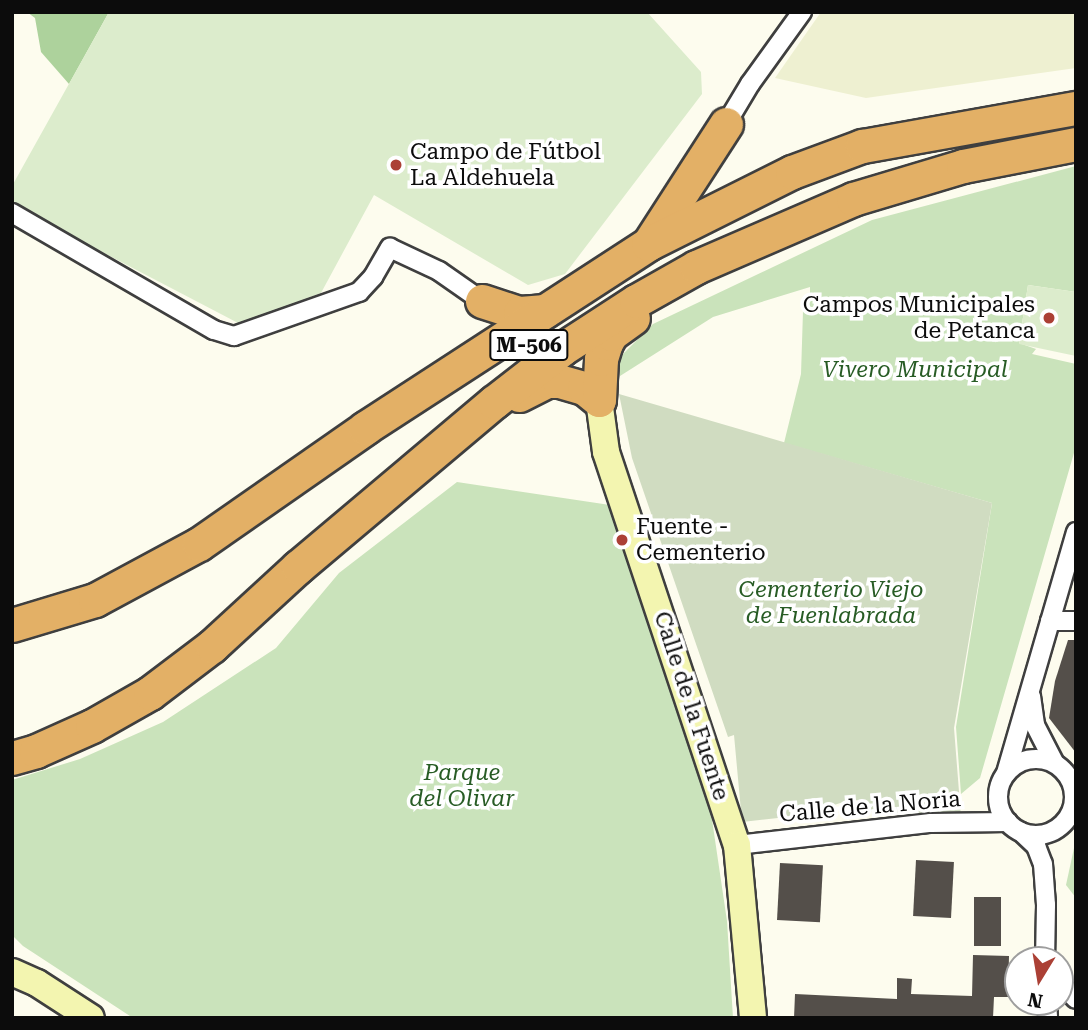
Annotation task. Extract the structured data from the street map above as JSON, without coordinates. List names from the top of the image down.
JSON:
{
  "streets": {
    "highway": ["M-506"],
    "street": ["Calle de la Fuente", "Calle de la Noria"]
  },
  "crossings": [
    ["Calle de la Fuente", "Calle de la Noria"]
  ],
  "parks": ["Vivero Municipal", "Cementerio Viejo de Fuenlabrada", "Parque del Olivar"],
  "places": ["Campo de Fútbol La Aldehuela", "Campos Municipales de Petanca", "Fuente - Cementerio"],
  "north": "bottom"
}
